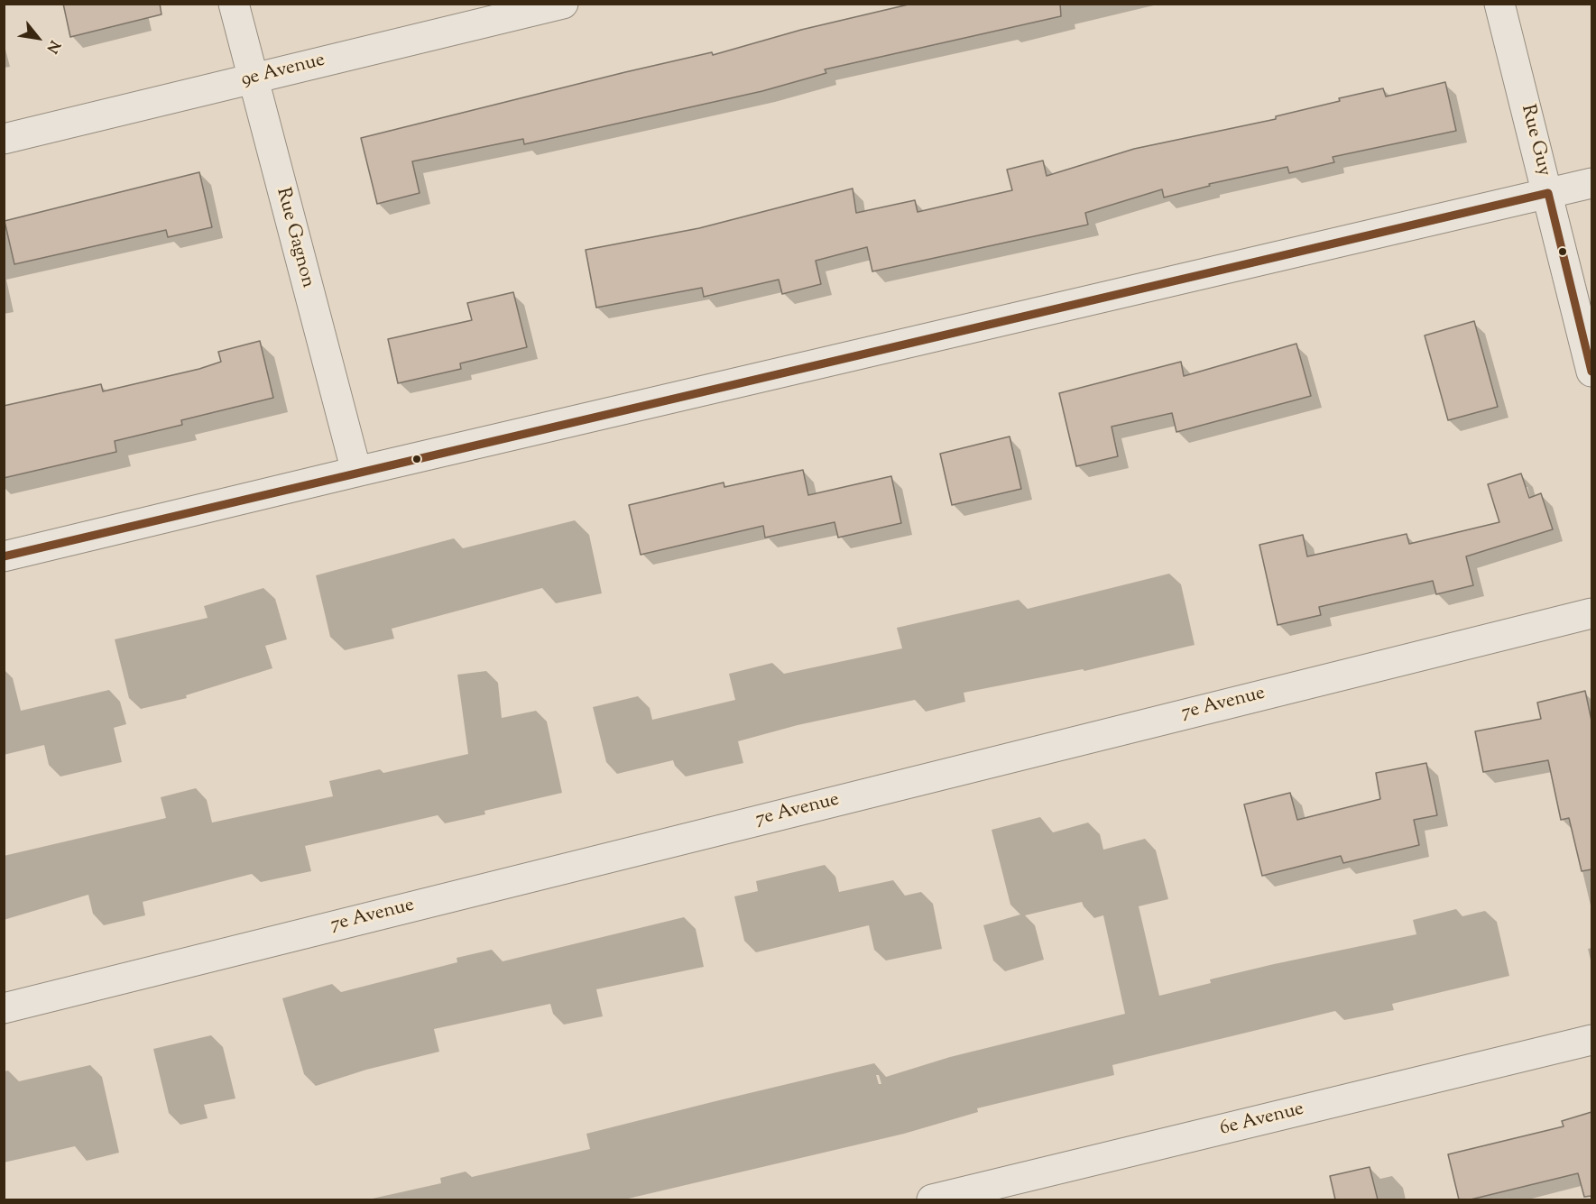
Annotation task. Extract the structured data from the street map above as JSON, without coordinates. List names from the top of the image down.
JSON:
{
  "streets": {
    "street": [
      "9e Avenue",
      "Rue Guy",
      "Rue Gagnon",
      "7e Avenue",
      "6e Avenue"
    ]
  },
  "crossings": [
    ["9e Avenue", "Rue Gagnon"]
  ],
  "north": "bottom right"
}
